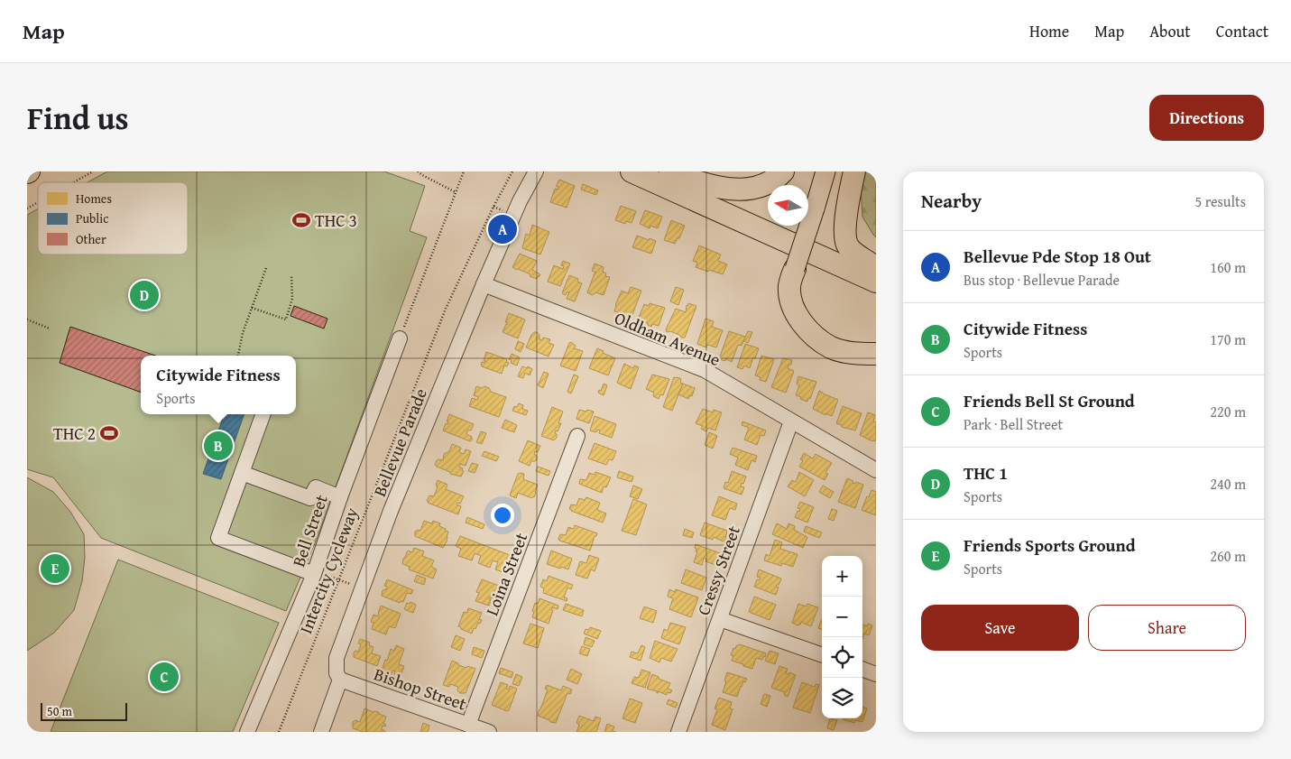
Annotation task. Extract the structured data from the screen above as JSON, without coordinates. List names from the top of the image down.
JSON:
{
  "streets": {
    "street": [
      "Oldham Avenue",
      "Bellevue Parade",
      "Bell Street",
      "Cressy Street",
      "Loina Street",
      "Bishop Street"
    ],
    "path": ["Intercity Cycleway"]
  },
  "crossings": [
    ["Oldham Avenue", "Bellevue Parade"],
    ["Oldham Avenue", "Cressy Street"],
    ["Bellevue Parade", "Bishop Street"],
    ["Loina Street", "Bishop Street"]
  ],
  "places": {
    "sports": ["THC 3", "THC 2"]
  },
  "legend": ["Homes", "Public", "Other"],
  "scale_bar": "50 m",
  "north": "left",
  "page": {
    "header": "Map",
    "nav": [
      "Home",
      "Map",
      "About",
      "Contact"
    ],
    "title": "Find us",
    "buttons": [
      "Directions",
      ["Save", "Share"]
    ],
    "heading": ["Nearby", "5 results"],
    "pins": [
      "A",
      "D",
      "B",
      "E",
      "C"
    ],
    "list": [
      {
        "mark": "A",
        "name": "Bellevue Pde Stop 18 Out",
        "note": "Bus stop · Bellevue Parade",
        "value": "160 m"
      },
      {
        "mark": "B",
        "name": "Citywide Fitness",
        "note": "Sports",
        "value": "170 m"
      },
      {
        "mark": "C",
        "name": "Friends Bell St Ground",
        "note": "Park · Bell Street",
        "value": "220 m"
      },
      {
        "mark": "D",
        "name": "THC 1",
        "note": "Sports",
        "value": "240 m"
      },
      {
        "mark": "E",
        "name": "Friends Sports Ground",
        "note": "Sports",
        "value": "260 m"
      }
    ],
    "popup": ["Citywide Fitness", "Sports"],
    "map_buttons": ["+", "−"],
    "scale": "50 m"
  }
}
